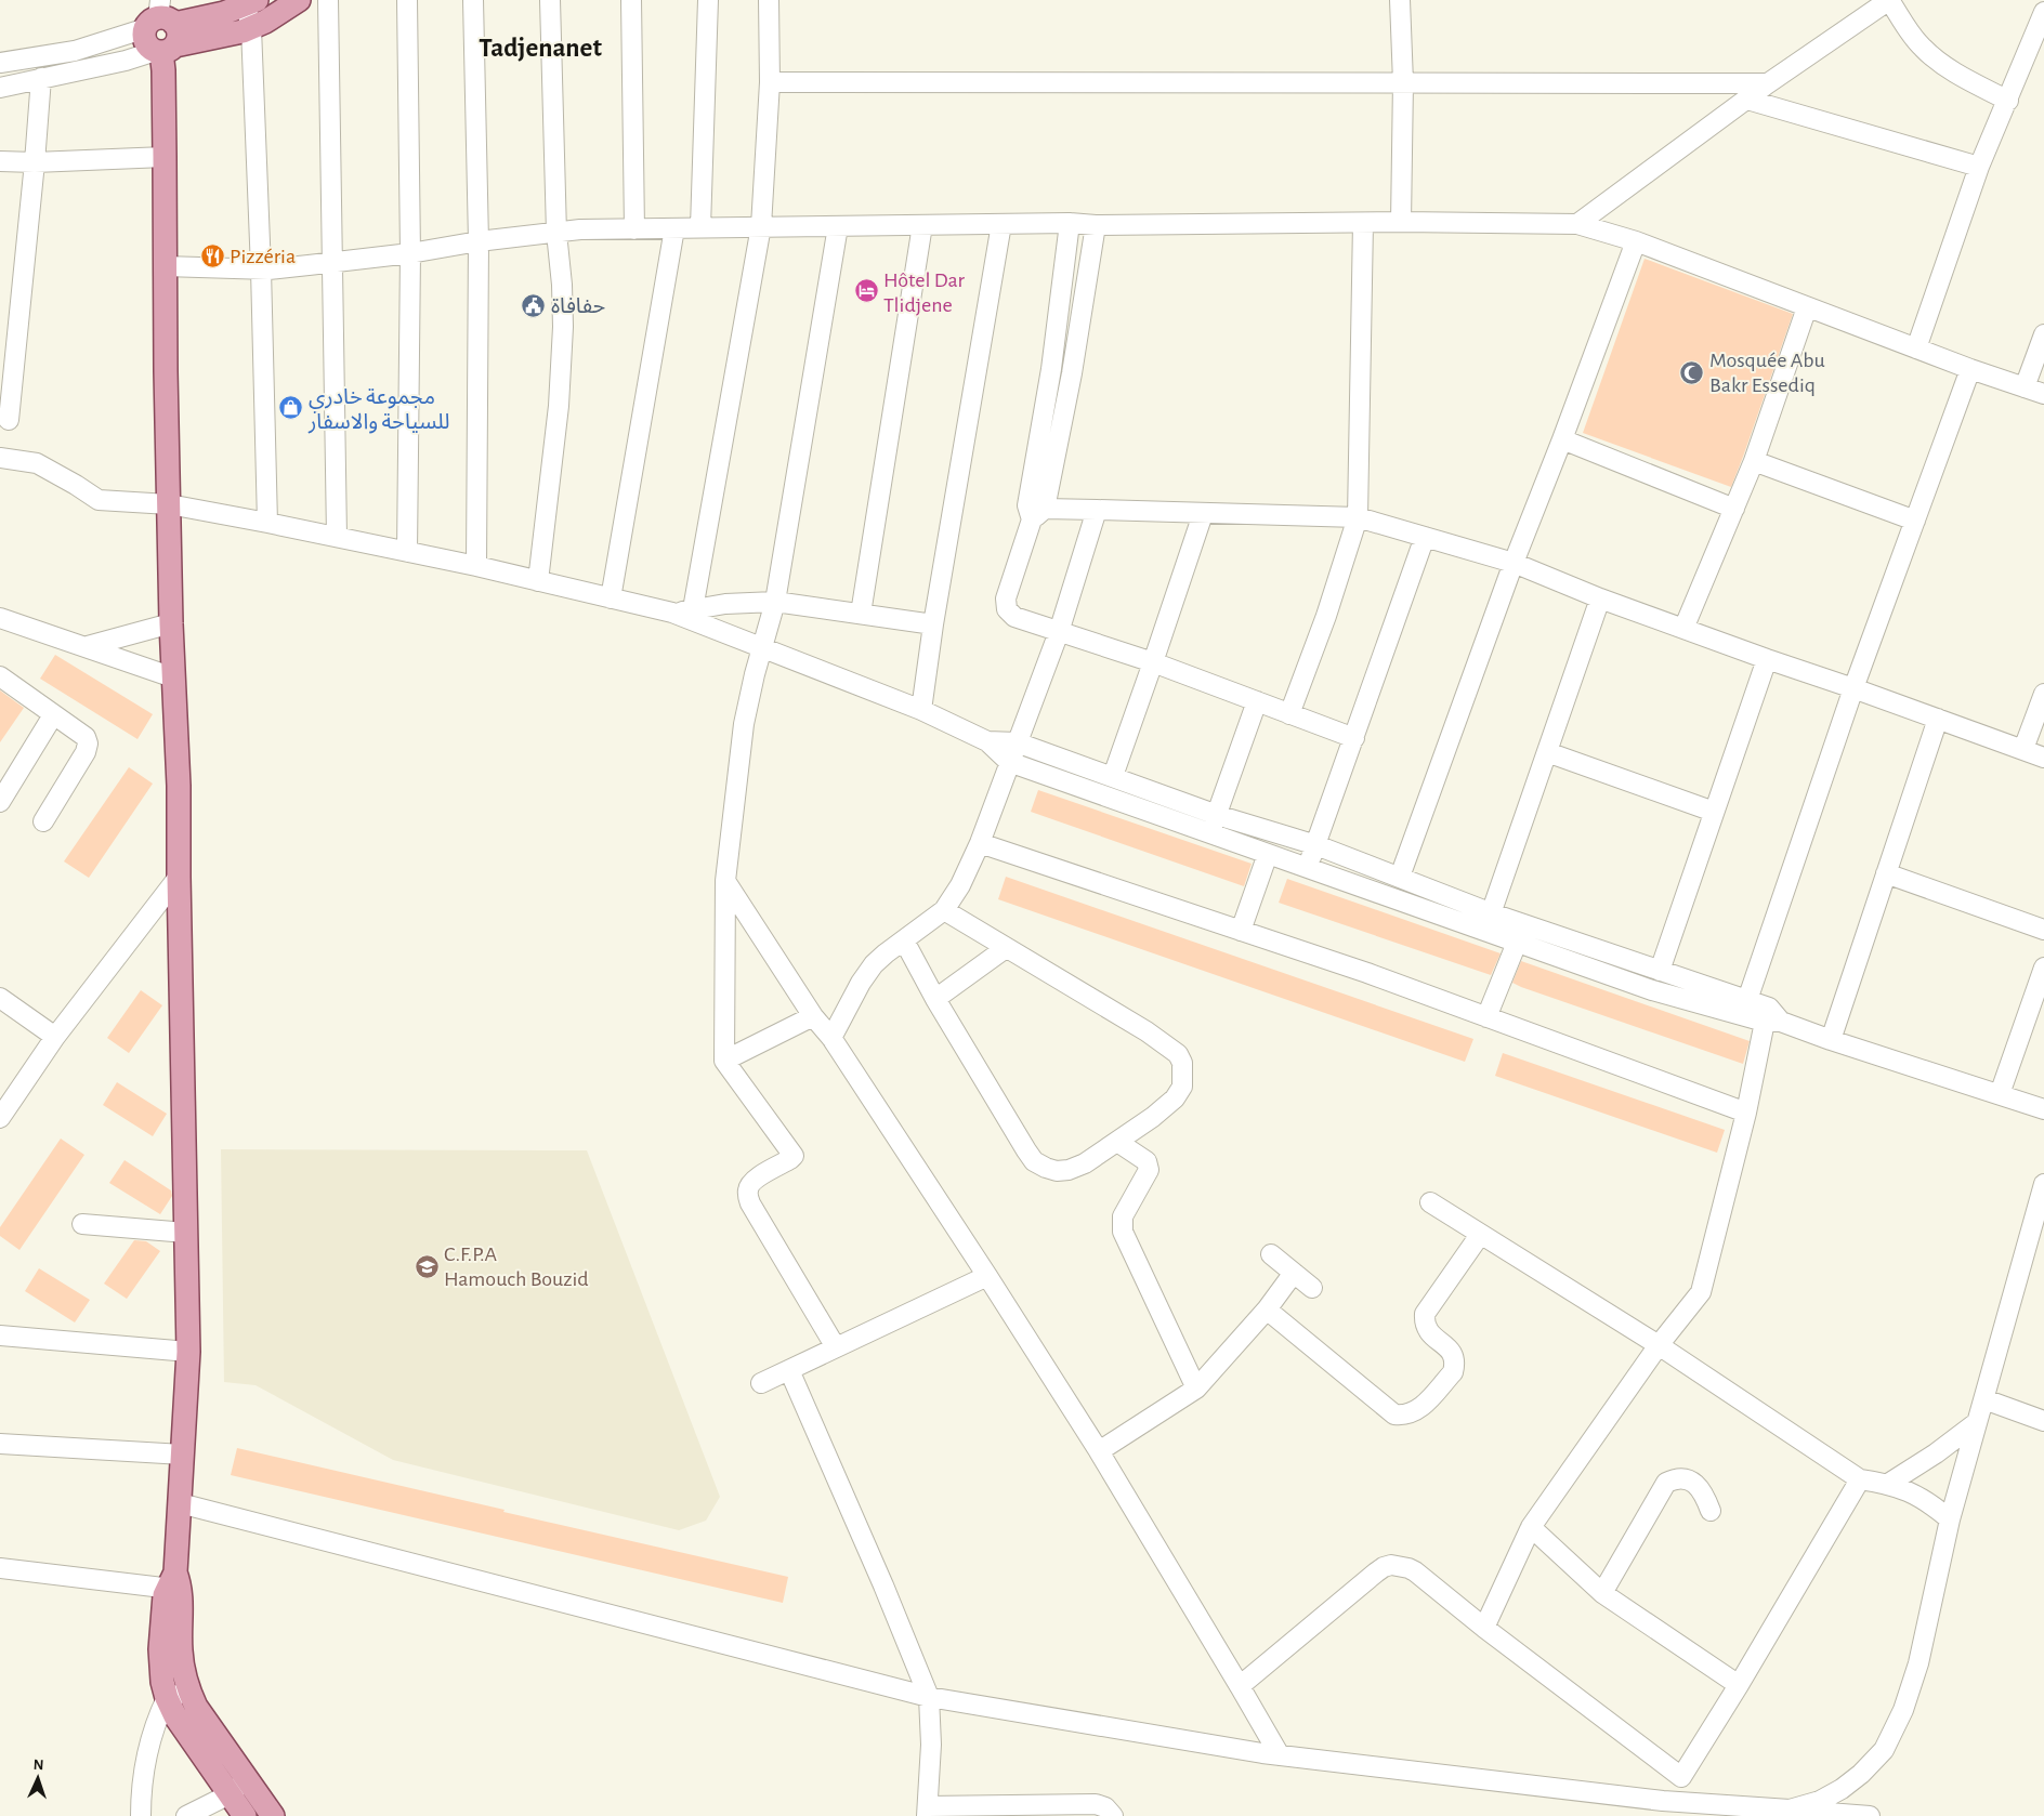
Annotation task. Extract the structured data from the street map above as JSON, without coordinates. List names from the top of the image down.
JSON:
{
  "districts": ["Tadjenanet"],
  "places": {
    "restaurant": ["Pizzéria"],
    "hotel": ["Hôtel Dar Tlidjene"],
    "public building": ["حفافاة"],
    "mosque": ["Mosquée Abu Bakr Essediq"],
    "shop": ["مجموعة خادري للسياحة والاسفار"],
    "school or university": ["C.F.P.A Hamouch Bouzid"]
  },
  "north": "top"
}
